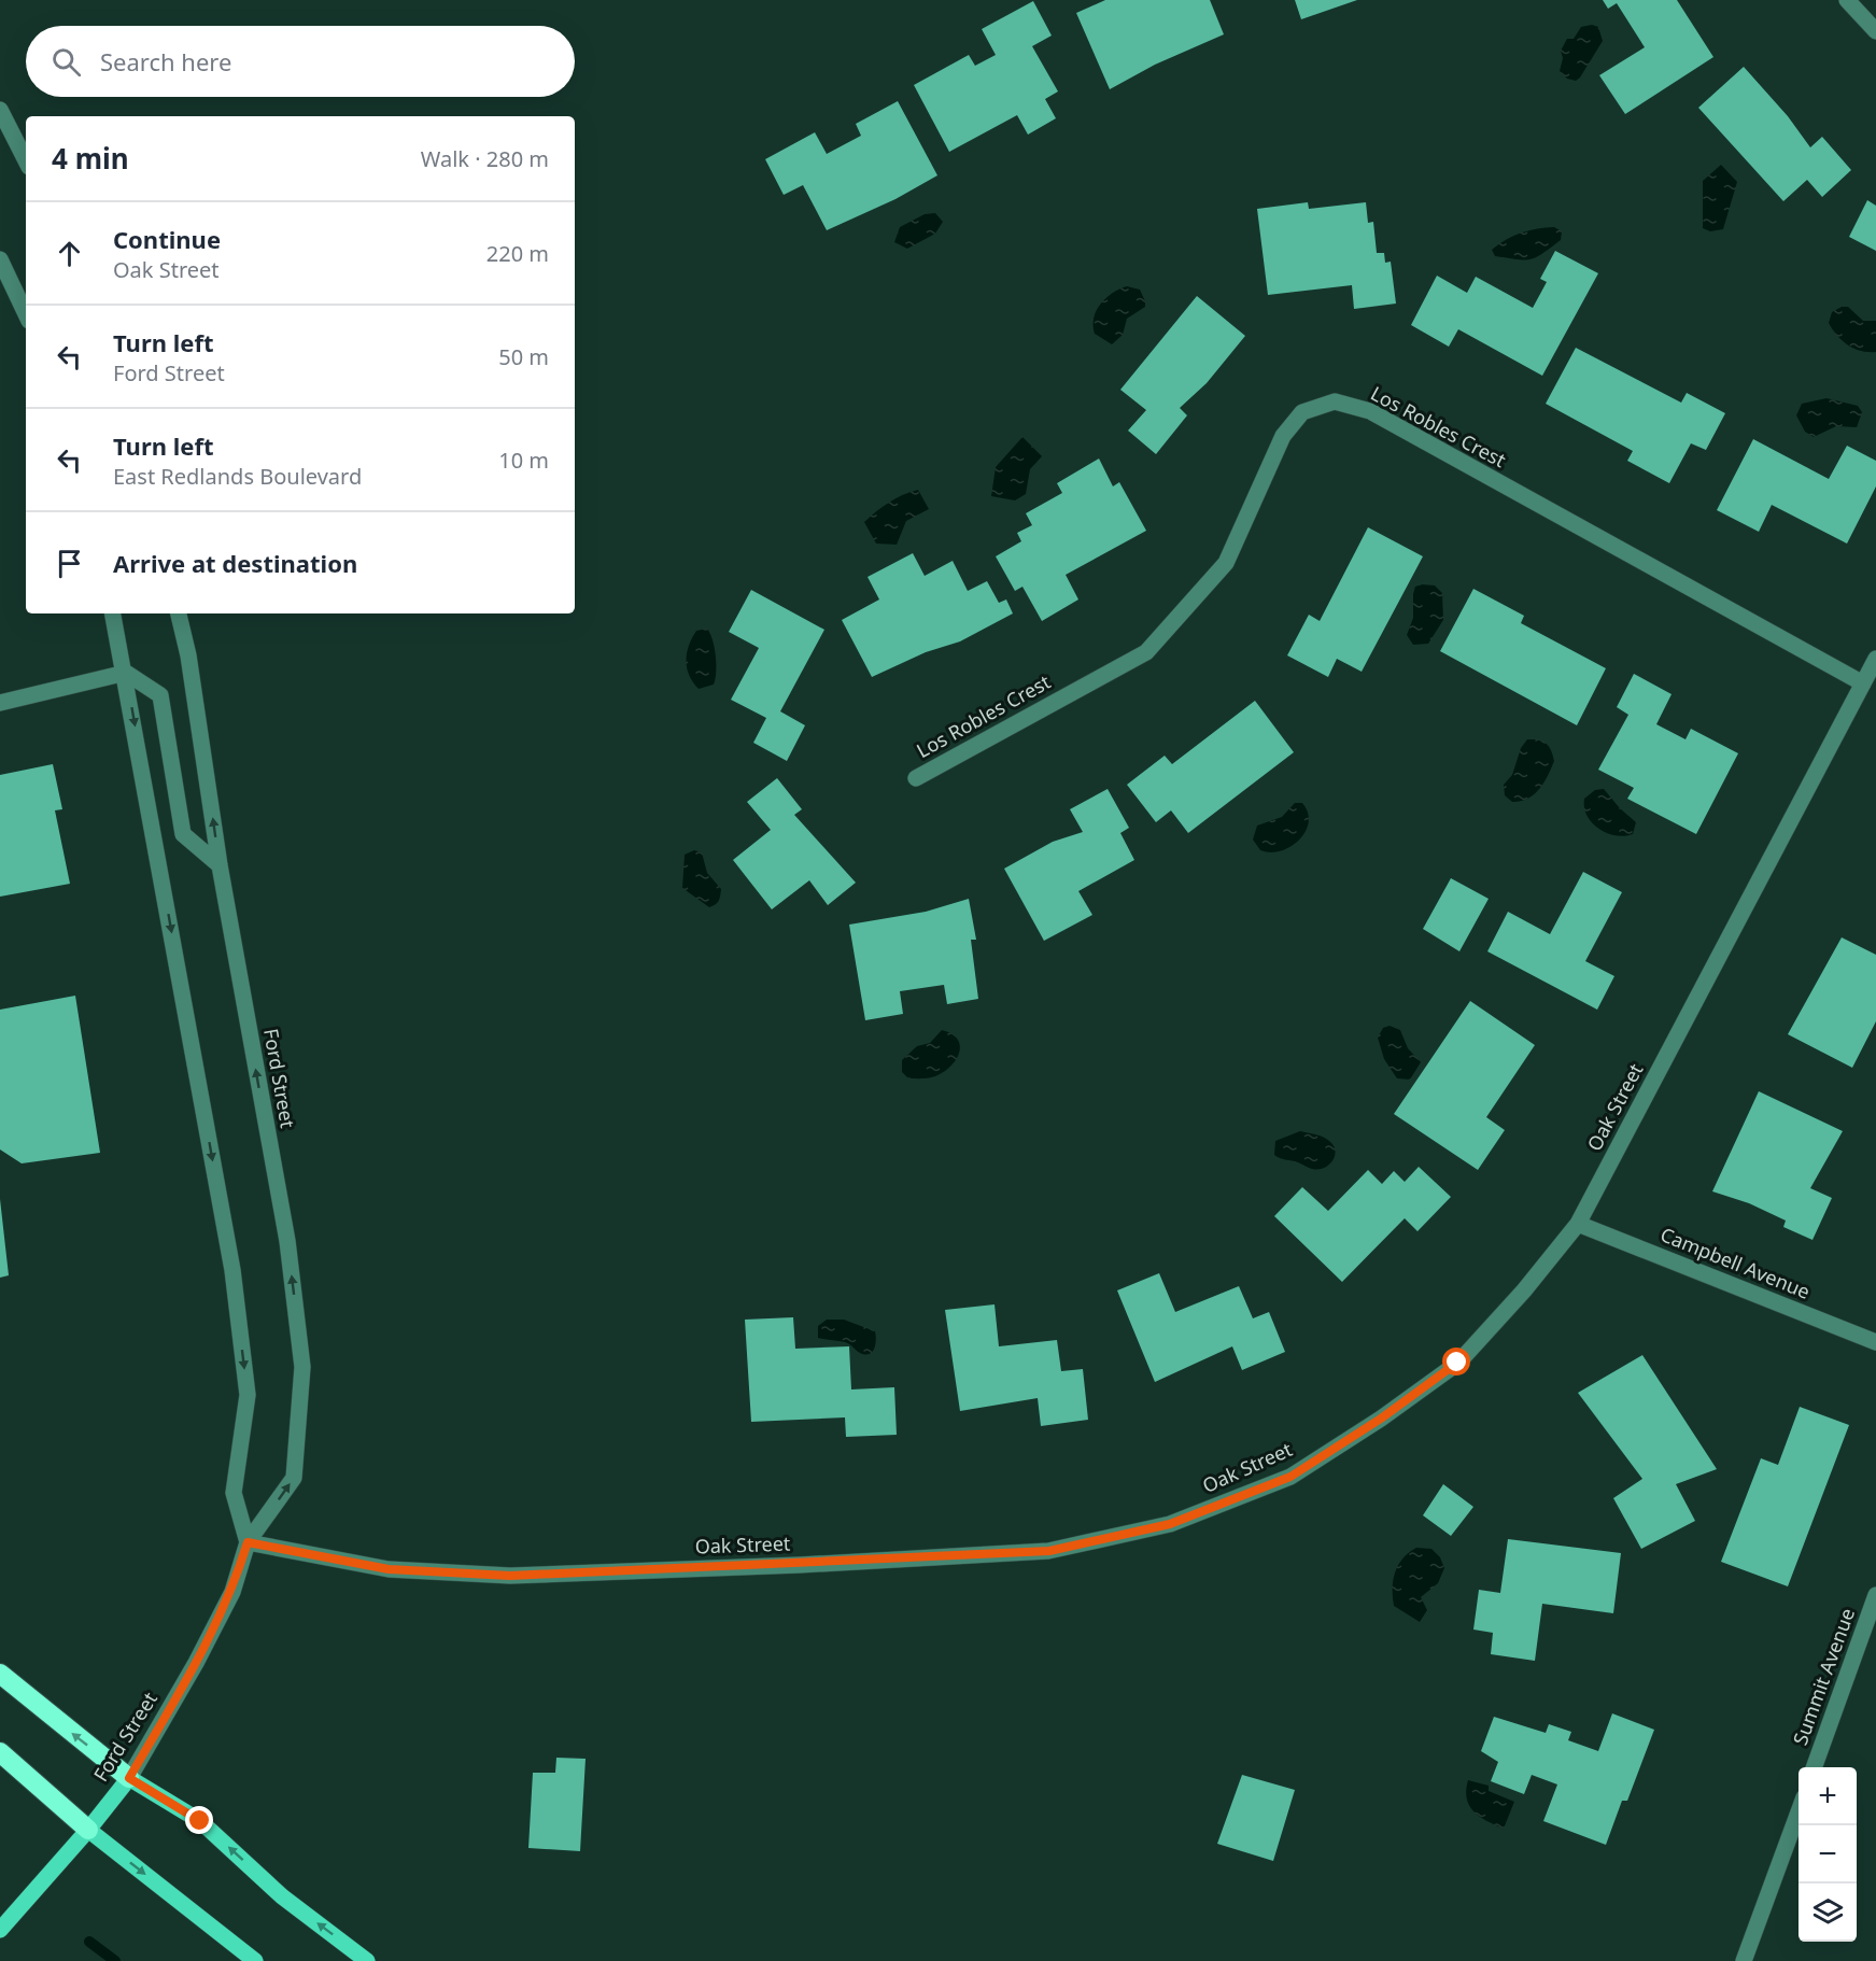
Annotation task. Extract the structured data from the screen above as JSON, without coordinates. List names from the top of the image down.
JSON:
{
  "streets": {
    "main road": ["Ford Street"],
    "street": [
      "Los Robles Crest",
      "Oak Street",
      "Campbell Avenue",
      "Summit Avenue"
    ]
  },
  "crossings": [
    ["Los Robles Crest", "Oak Street"],
    ["Ford Street", "Oak Street"],
    ["Oak Street", "Campbell Avenue"]
  ],
  "page": {
    "search": "Search here",
    "heading": ["4 min", "Walk · 280 m"],
    "list": [
      ["Continue", "Oak Street", "220 m"],
      ["Turn left", "Ford Street", "50 m"],
      ["Turn left", "East Redlands Boulevard", "10 m"],
      "Arrive at destination"
    ],
    "map_buttons": ["+", "−"]
  }
}
